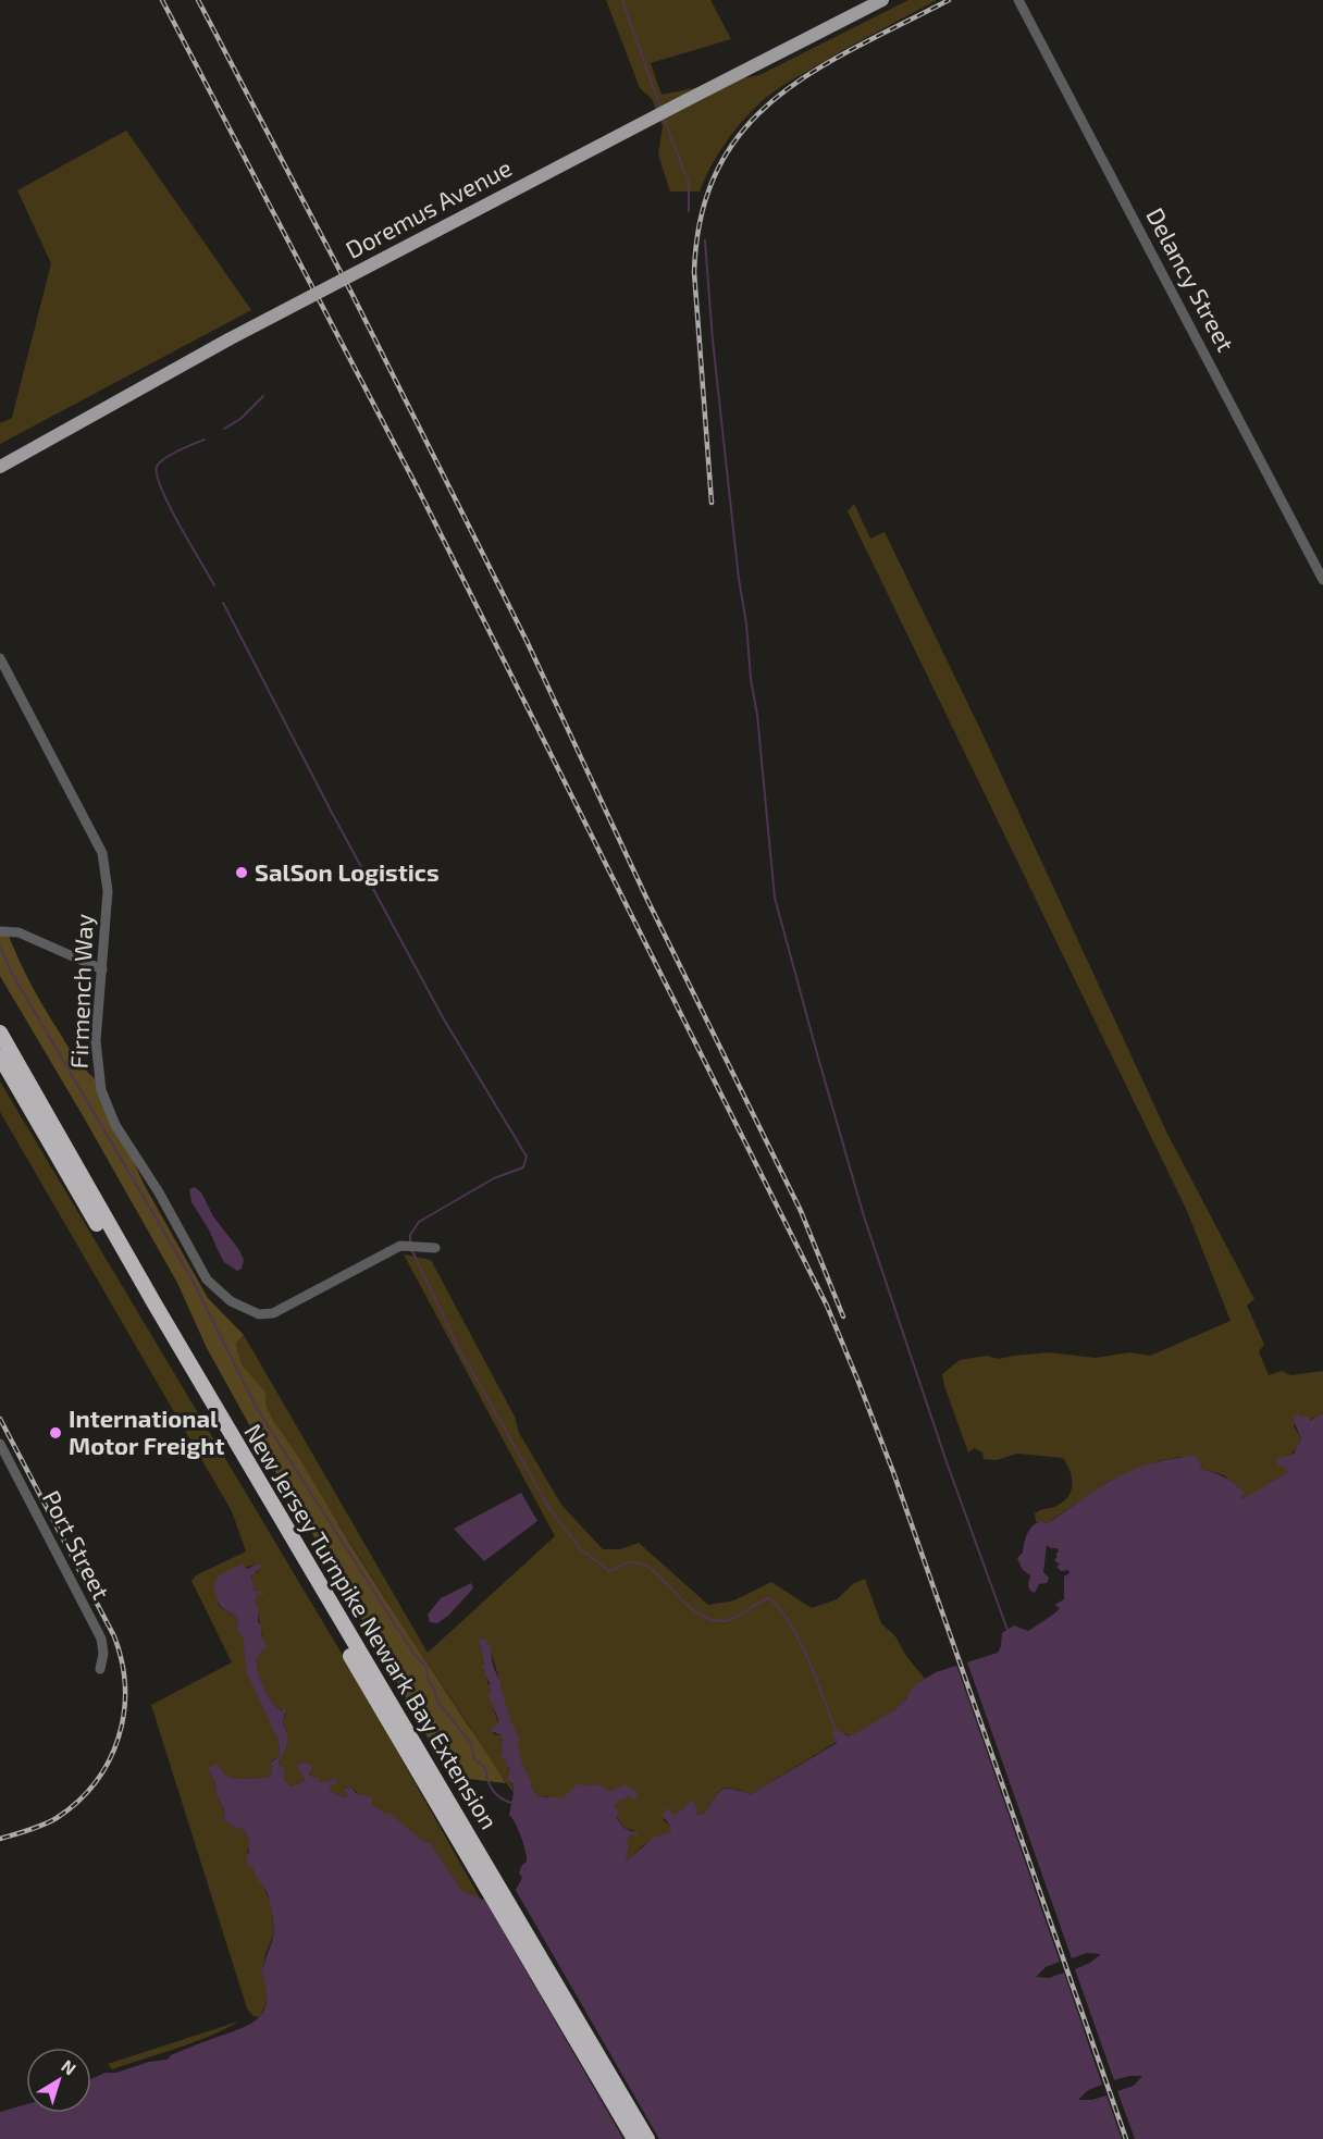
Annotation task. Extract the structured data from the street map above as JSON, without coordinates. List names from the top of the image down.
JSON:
{
  "streets": {
    "highway": ["New Jersey Turnpike Newark Bay Extension"],
    "main road": ["Doremus Avenue"],
    "street": ["Delancy Street", "Firmench Way", "Port Street"]
  },
  "places": ["SalSon Logistics", "International Motor Freight"],
  "north": "top right"
}
